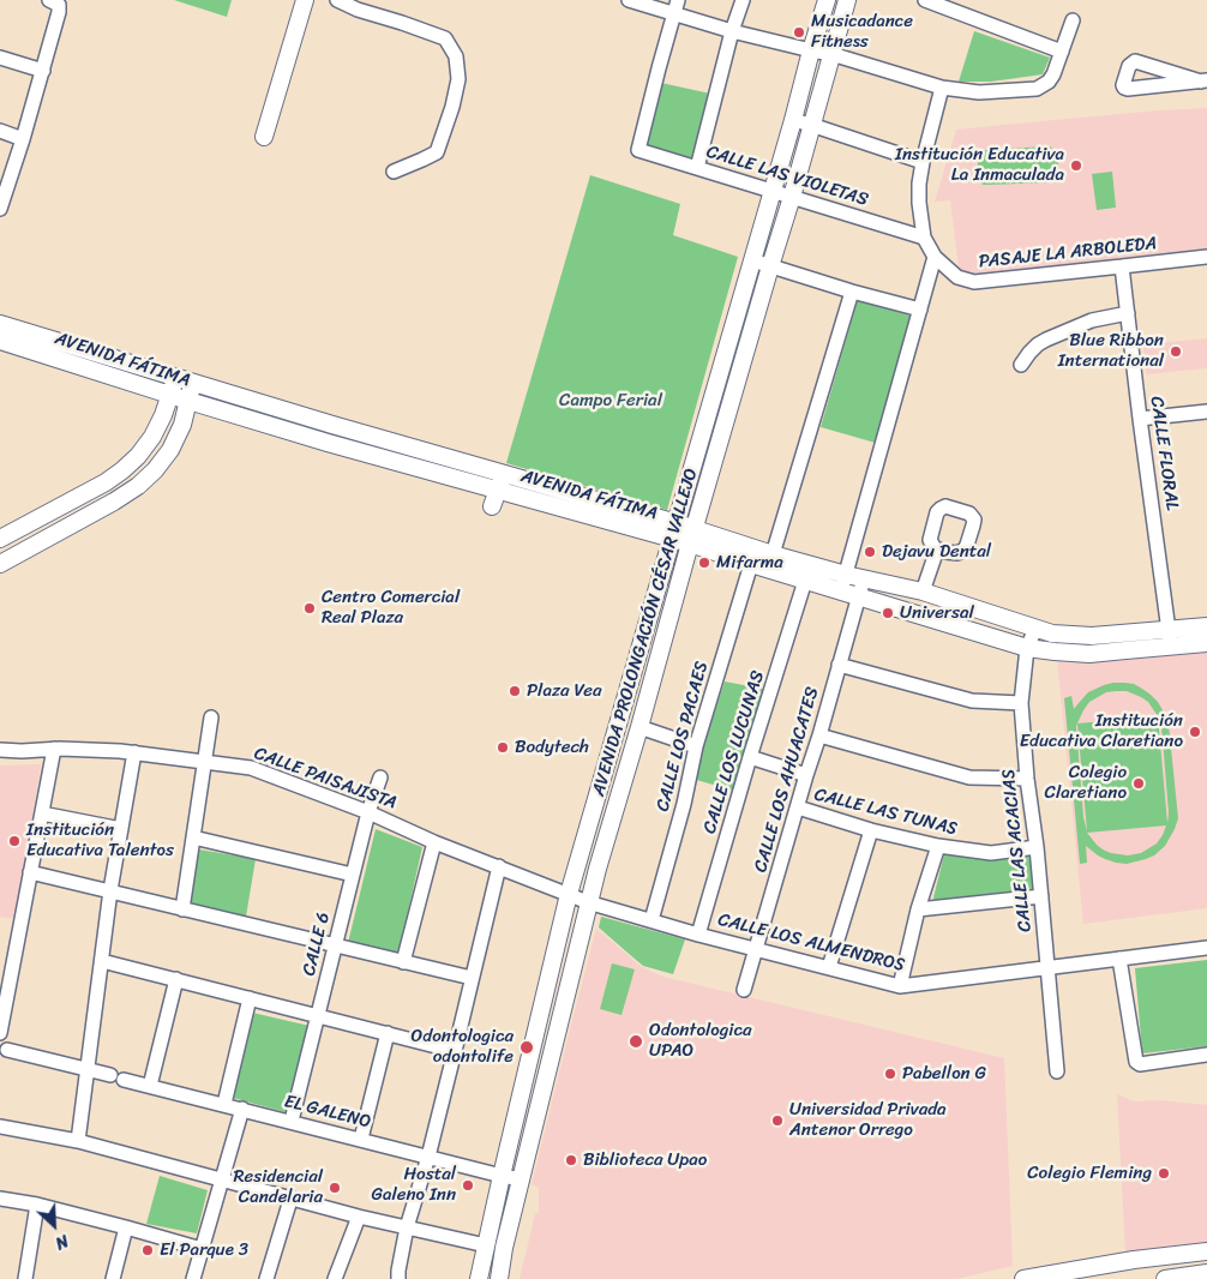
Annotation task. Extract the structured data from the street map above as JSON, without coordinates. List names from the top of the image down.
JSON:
{
  "streets": {
    "main road": ["AVENIDA FÁTIMA", "AVENIDA PROLONGACIÓN CÉSAR VALLEJO"],
    "street": [
      "CALLE LAS VIOLETAS",
      "PASAJE LA ARBOLEDA",
      "CALLE FLORAL",
      "CALLE LOS PACAES",
      "CALLE LOS LUCUNAS",
      "CALLE PAISAJISTA",
      "CALLE LOS AHUACATES",
      "CALLE LAS TUNAS",
      "CALLE LAS ACACIAS",
      "CALLE LOS ALMENDROS",
      "CALLE 6",
      "EL GALENO"
    ]
  },
  "crossings": [
    ["CALLE LAS VIOLETAS", "PASAJE LA ARBOLEDA"],
    ["CALLE LAS VIOLETAS", "AVENIDA PROLONGACIÓN CÉSAR VALLEJO"],
    ["PASAJE LA ARBOLEDA", "CALLE FLORAL"],
    ["AVENIDA FÁTIMA", "CALLE FLORAL"],
    ["AVENIDA FÁTIMA", "AVENIDA PROLONGACIÓN CÉSAR VALLEJO"],
    ["AVENIDA FÁTIMA", "CALLE LOS PACAES"],
    ["AVENIDA FÁTIMA", "CALLE LOS LUCUNAS"],
    ["AVENIDA FÁTIMA", "CALLE LOS AHUACATES"],
    ["AVENIDA FÁTIMA", "CALLE LAS ACACIAS"],
    ["AVENIDA PROLONGACIÓN CÉSAR VALLEJO", "CALLE PAISAJISTA"],
    ["AVENIDA PROLONGACIÓN CÉSAR VALLEJO", "CALLE LOS ALMENDROS"],
    ["AVENIDA PROLONGACIÓN CÉSAR VALLEJO", "EL GALENO"],
    ["CALLE LOS PACAES", "CALLE LOS ALMENDROS"],
    ["CALLE LOS LUCUNAS", "CALLE LOS ALMENDROS"],
    ["CALLE PAISAJISTA", "CALLE LOS ALMENDROS"],
    ["CALLE PAISAJISTA", "CALLE 6"],
    ["CALLE LOS AHUACATES", "CALLE LAS TUNAS"],
    ["CALLE LOS AHUACATES", "CALLE LOS ALMENDROS"],
    ["CALLE LAS TUNAS", "CALLE LAS ACACIAS"],
    ["CALLE LAS ACACIAS", "CALLE LOS ALMENDROS"],
    ["CALLE 6", "EL GALENO"]
  ],
  "parks": ["Campo Ferial"],
  "places": [
    "Musicadance Fitness",
    "Institución Educativa La Inmaculada",
    "Blue Ribbon International",
    "Dejavu Dental",
    "Mifarma",
    "Centro Comercial Real Plaza",
    "Universal",
    "Plaza Vea",
    "Institución Educativa Claretiano",
    "Bodytech",
    "Colegio Claretiano",
    "Institución Educativa Talentos",
    "Odontologica UPAO",
    "Odontologica odontolife",
    "Pabellon G",
    "Universidad Privada Antenor Orrego",
    "Biblioteca Upao",
    "Colegio Fleming",
    "Hostal Galeno Inn",
    "Residencial Candelaria",
    "El Parque 3"
  ],
  "north": "bottom right"
}
